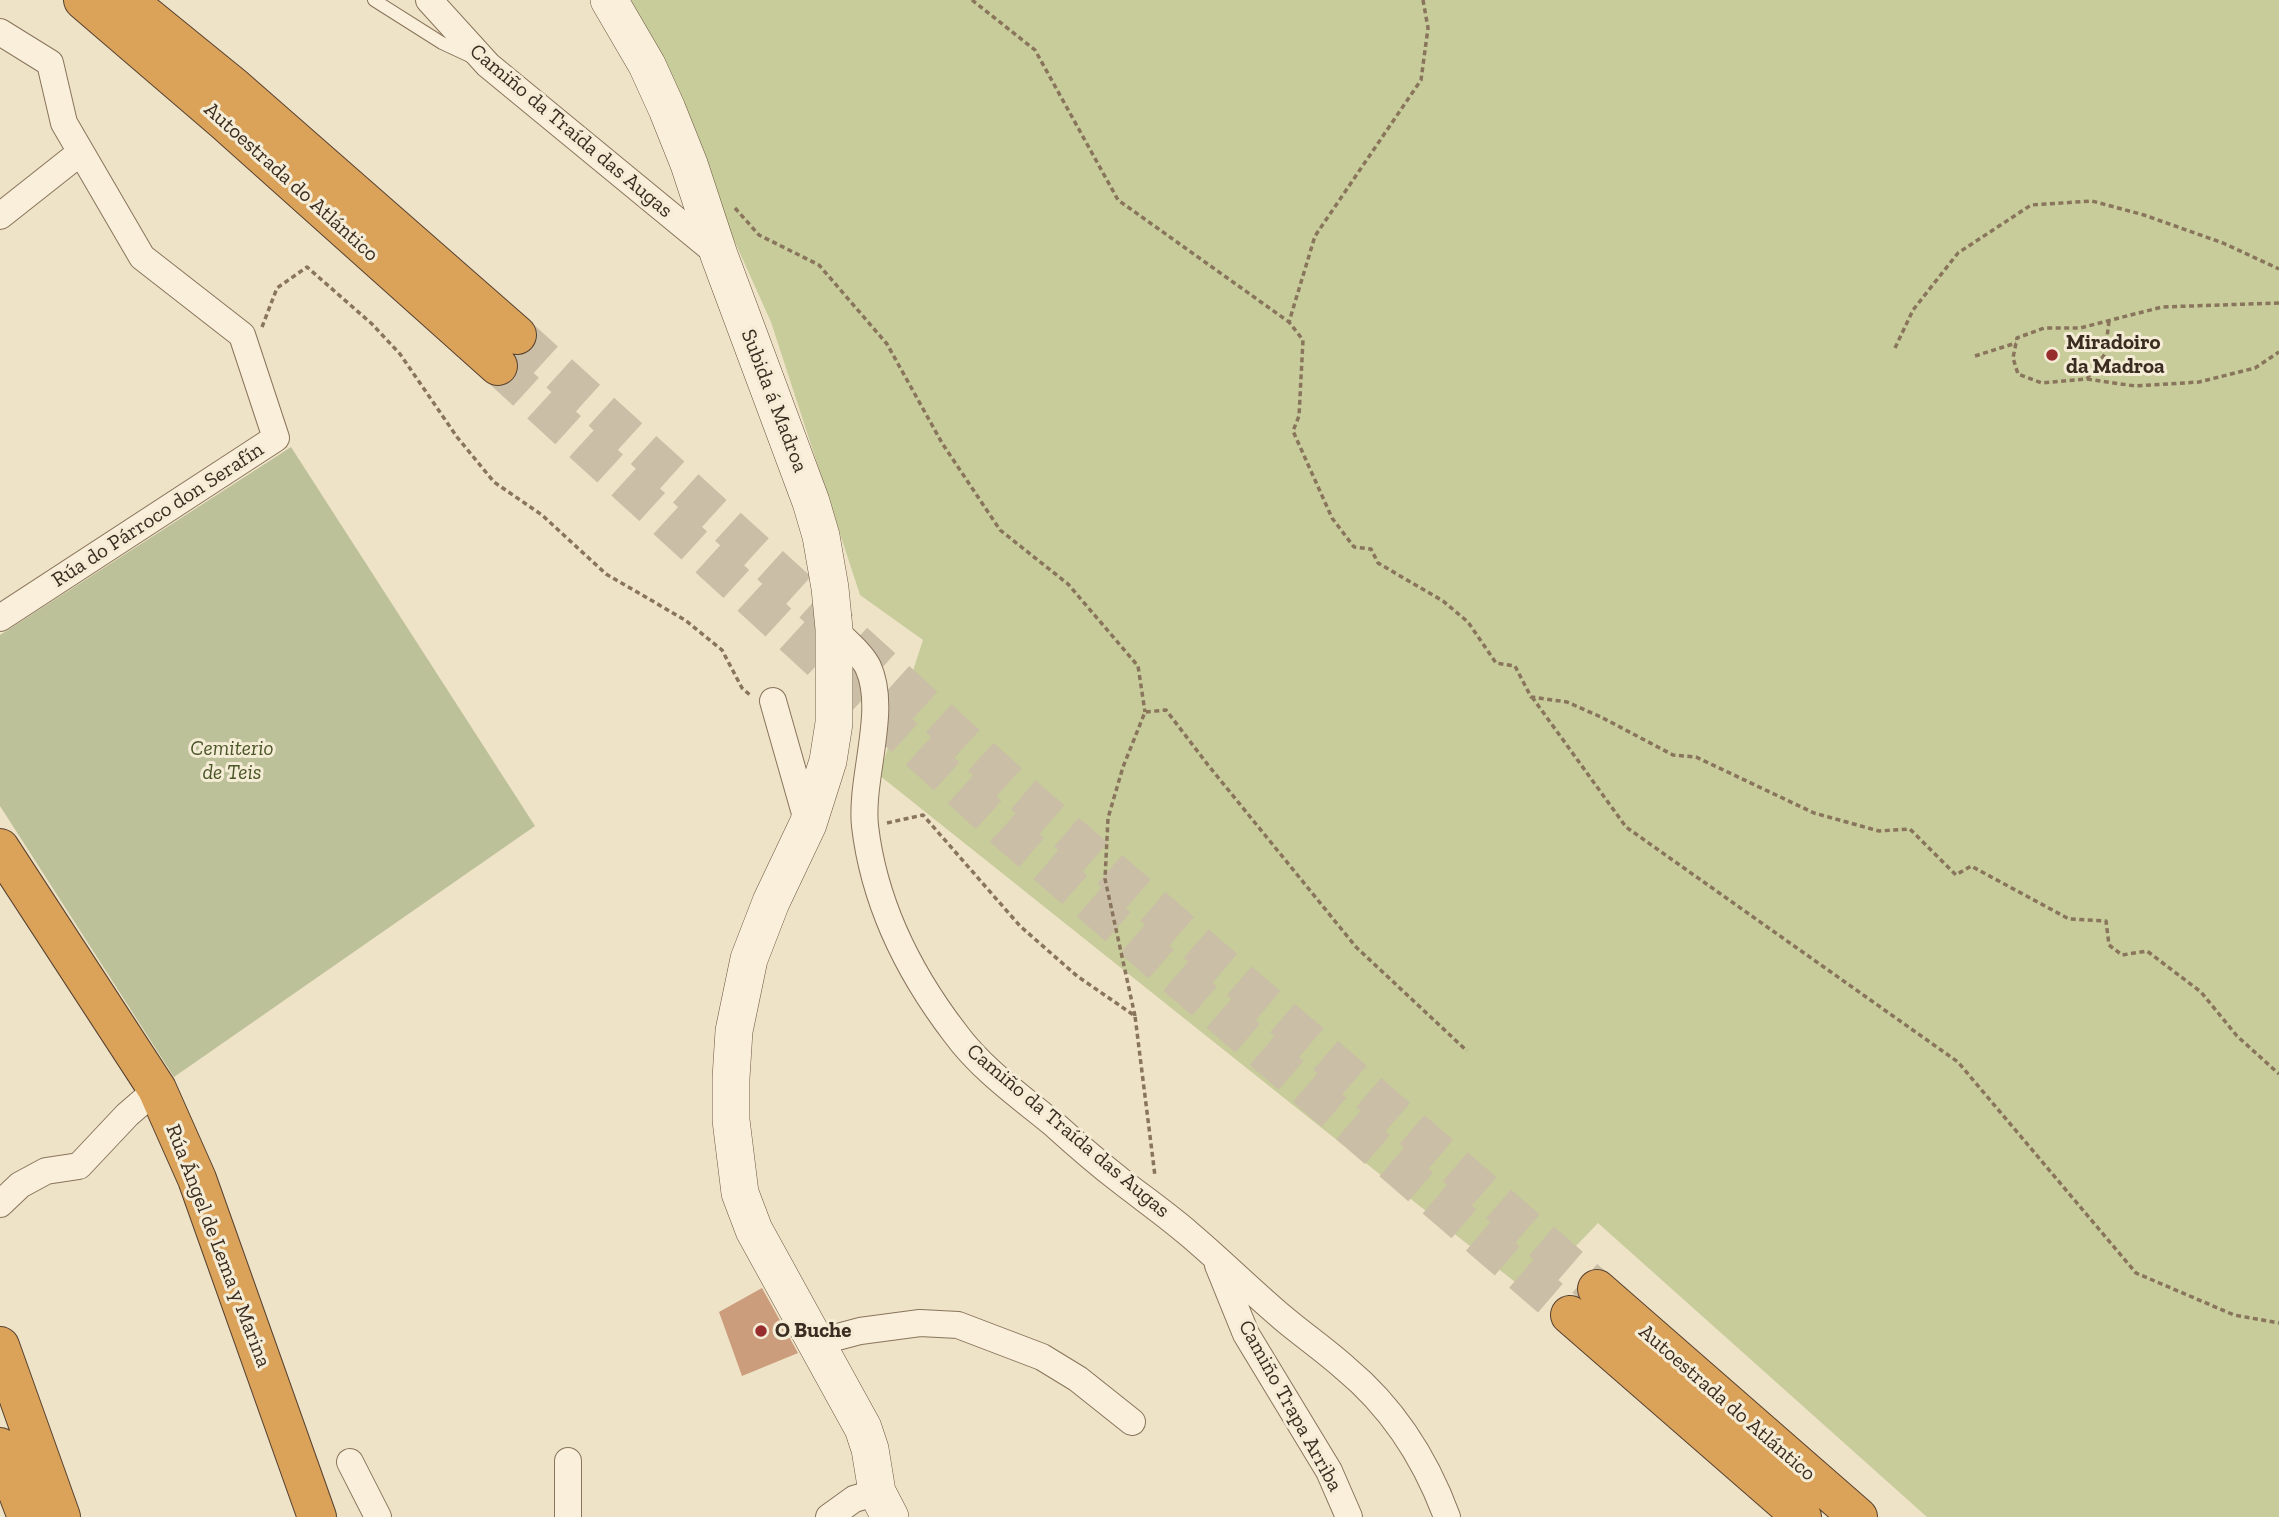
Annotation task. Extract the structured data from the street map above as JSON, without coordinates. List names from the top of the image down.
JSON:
{
  "streets": {
    "highway": ["Autoestrada do Atlántico", "Rúa Ángel de Lema y Marina"],
    "street": [
      "Camiño da Traída das Augas",
      "Subida á Madroa",
      "Rúa do Párroco don Serafín",
      "Camiño Trapa Arriba"
    ]
  },
  "crossings": [
    ["Camiño da Traída das Augas", "Subida á Madroa"],
    ["Camiño da Traída das Augas", "Camiño Trapa Arriba"]
  ],
  "parks": ["Cemiterio de Teis"],
  "places": ["Miradoiro da Madroa", "O Buche"]
}
